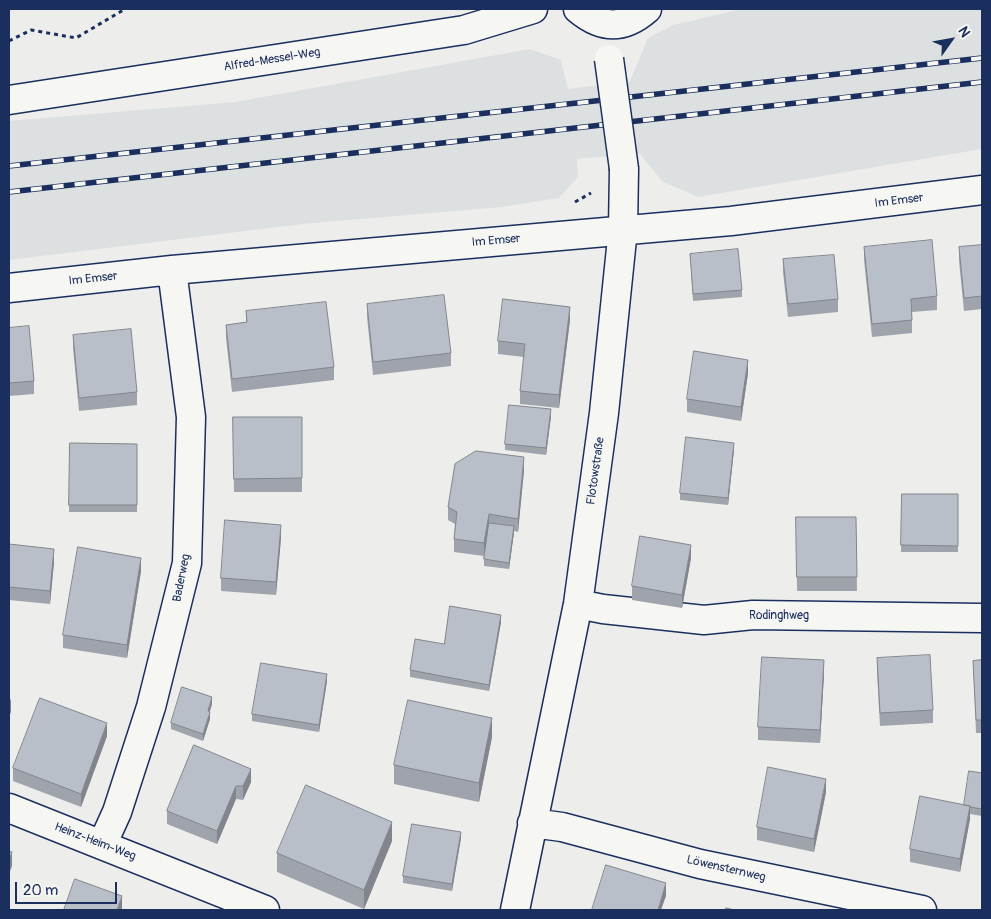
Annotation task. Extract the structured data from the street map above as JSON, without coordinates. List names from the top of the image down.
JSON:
{
  "streets": {
    "street": [
      "Alfred-Messel-Weg",
      "Im Emser",
      "Flotowstraße",
      "Baderweg",
      "Rodinghweg",
      "Heinz-Heim-Weg",
      "Löwensternweg"
    ]
  },
  "crossings": [
    ["Im Emser", "Flotowstraße"],
    ["Im Emser", "Baderweg"],
    ["Flotowstraße", "Rodinghweg"],
    ["Flotowstraße", "Löwensternweg"],
    ["Baderweg", "Heinz-Heim-Weg"]
  ],
  "scale_bar": "20 m",
  "north": "top right"
}
